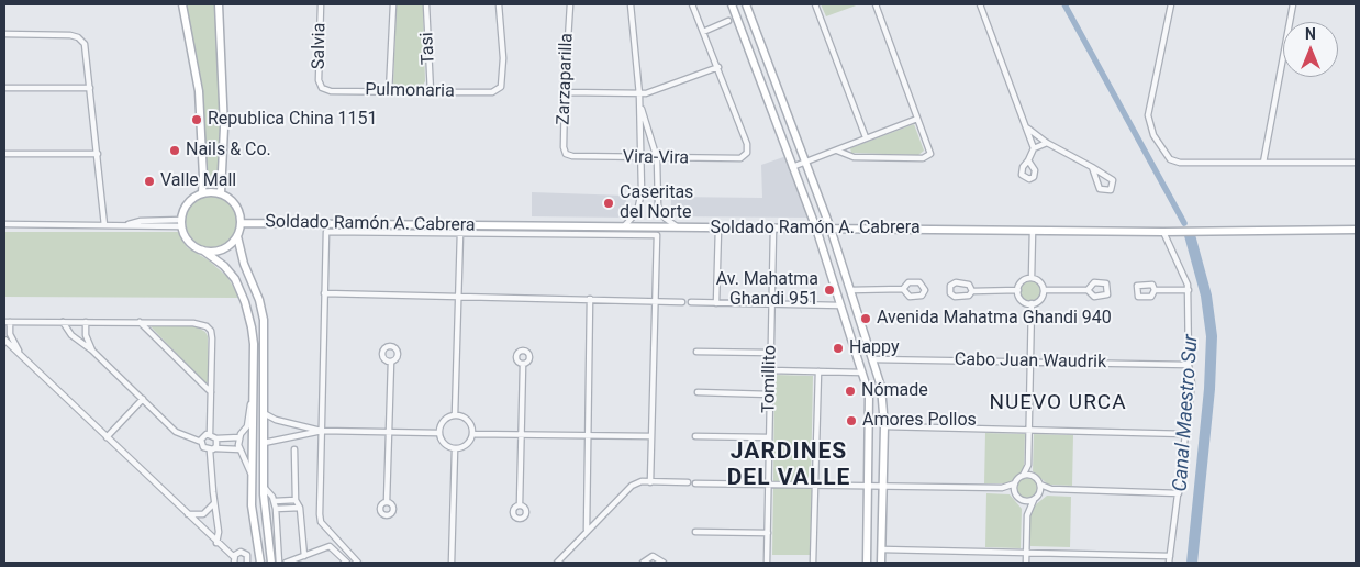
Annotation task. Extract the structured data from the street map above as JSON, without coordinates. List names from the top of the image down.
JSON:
{
  "streets": {
    "main road": ["Soldado Ramón A. Cabrera"],
    "street": [
      "Salvia",
      "Tasi",
      "Zarzaparilla",
      "Pulmonaria",
      "Vira-Vira",
      "Cabo Juan Waudrik",
      "Tomillito"
    ]
  },
  "crossings": [
    ["Salvia", "Pulmonaria"],
    ["Tasi", "Pulmonaria"],
    ["Zarzaparilla", "Vira-Vira"],
    ["Soldado Ramón A. Cabrera", "Tomillito"]
  ],
  "districts": ["NUEVO URCA", "JARDINES DEL VALLE"],
  "water": ["Canal Maestro Sur"],
  "places": [
    "Republica China 1151",
    "Nails & Co.",
    "Valle Mall",
    "Caseritas del Norte",
    "Av. Mahatma Ghandi 951",
    "Avenida Mahatma Ghandi 940",
    "Happy",
    "Nómade",
    "Amores Pollos"
  ],
  "north": "top"
}
